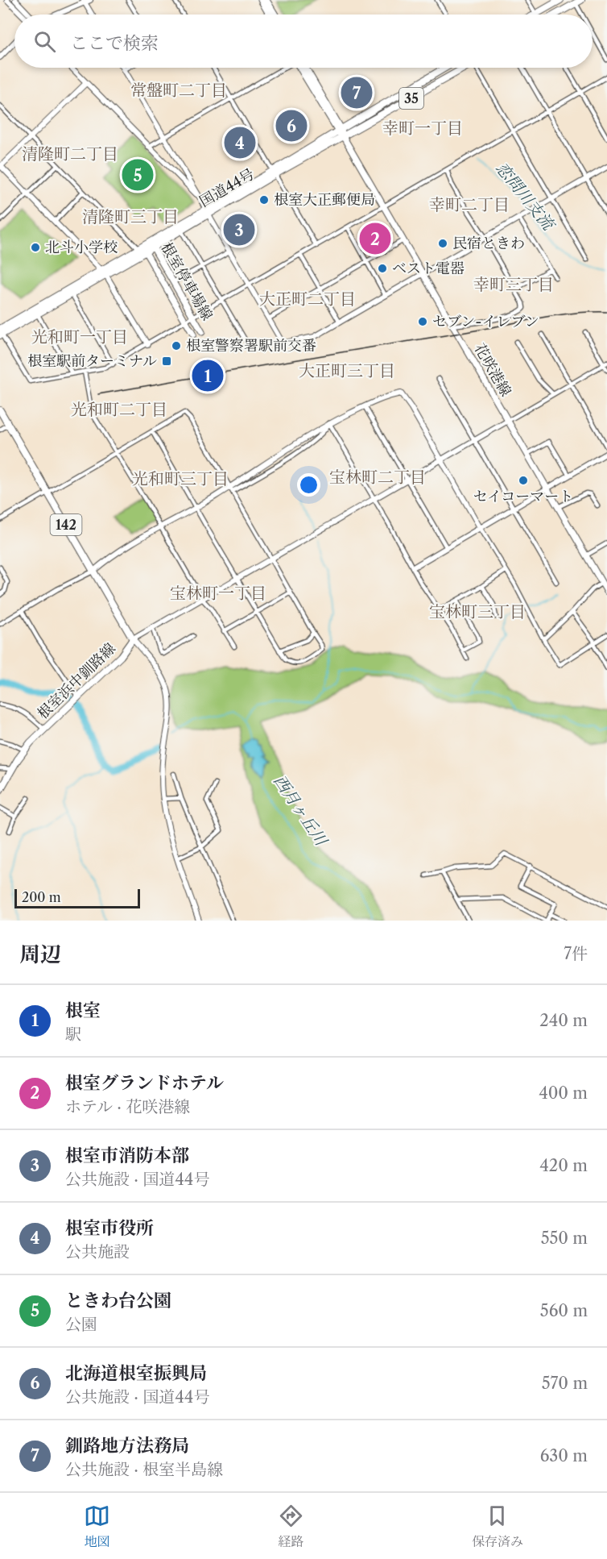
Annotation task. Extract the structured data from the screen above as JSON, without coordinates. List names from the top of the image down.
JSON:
{
  "streets": {
    "highway": ["国道44号"],
    "main road": [
      "35",
      "根室停車場線",
      "花咲港線",
      "142",
      "根室浜中釧路線"
    ]
  },
  "crossings": [
    ["35", "国道44号"],
    ["35", "花咲港線"],
    ["国道44号", "根室停車場線"],
    ["国道44号", "花咲港線"]
  ],
  "districts": [
    "常盤町二丁目",
    "幸町一丁目",
    "清隆町二丁目",
    "幸町二丁目",
    "清隆町三丁目",
    "幸町三丁目",
    "大正町二丁目",
    "光和町一丁目",
    "大正町三丁目",
    "光和町二丁目",
    "宝林町二丁目",
    "光和町三丁目",
    "宝林町一丁目",
    "宝林町三丁目"
  ],
  "water": ["恋問川支流", "西月ヶ丘川"],
  "places": {
    "other": [
      "根室大正郵便局",
      "民宿ときわ",
      "北斗小学校",
      "ベスト電器",
      "セブン-イレブン",
      "根室警察署駅前交番",
      "セイコーマート"
    ],
    "transit": ["根室駅前ターミナル"]
  },
  "scale_bar": "200 m",
  "page": {
    "search": "ここで検索",
    "pins": [
      "7",
      "6",
      "4",
      "5",
      "3",
      "2",
      "1"
    ],
    "scale": "200 m",
    "heading": ["周辺", "7件"],
    "list": [
      {
        "mark": "1",
        "name": "根室",
        "note": "駅",
        "value": "240 m"
      },
      {
        "mark": "2",
        "name": "根室グランドホテル",
        "note": "ホテル · 花咲港線",
        "value": "400 m"
      },
      {
        "mark": "3",
        "name": "根室市消防本部",
        "note": "公共施設 · 国道44号",
        "value": "420 m"
      },
      {
        "mark": "4",
        "name": "根室市役所",
        "note": "公共施設",
        "value": "550 m"
      },
      {
        "mark": "5",
        "name": "ときわ台公園",
        "note": "公園",
        "value": "560 m"
      },
      {
        "mark": "6",
        "name": "北海道根室振興局",
        "note": "公共施設 · 国道44号",
        "value": "570 m"
      },
      {
        "mark": "7",
        "name": "釧路地方法務局",
        "note": "公共施設 · 根室半島線",
        "value": "630 m"
      }
    ],
    "nav": ["地図", "経路", "保存済み"]
  }
}
